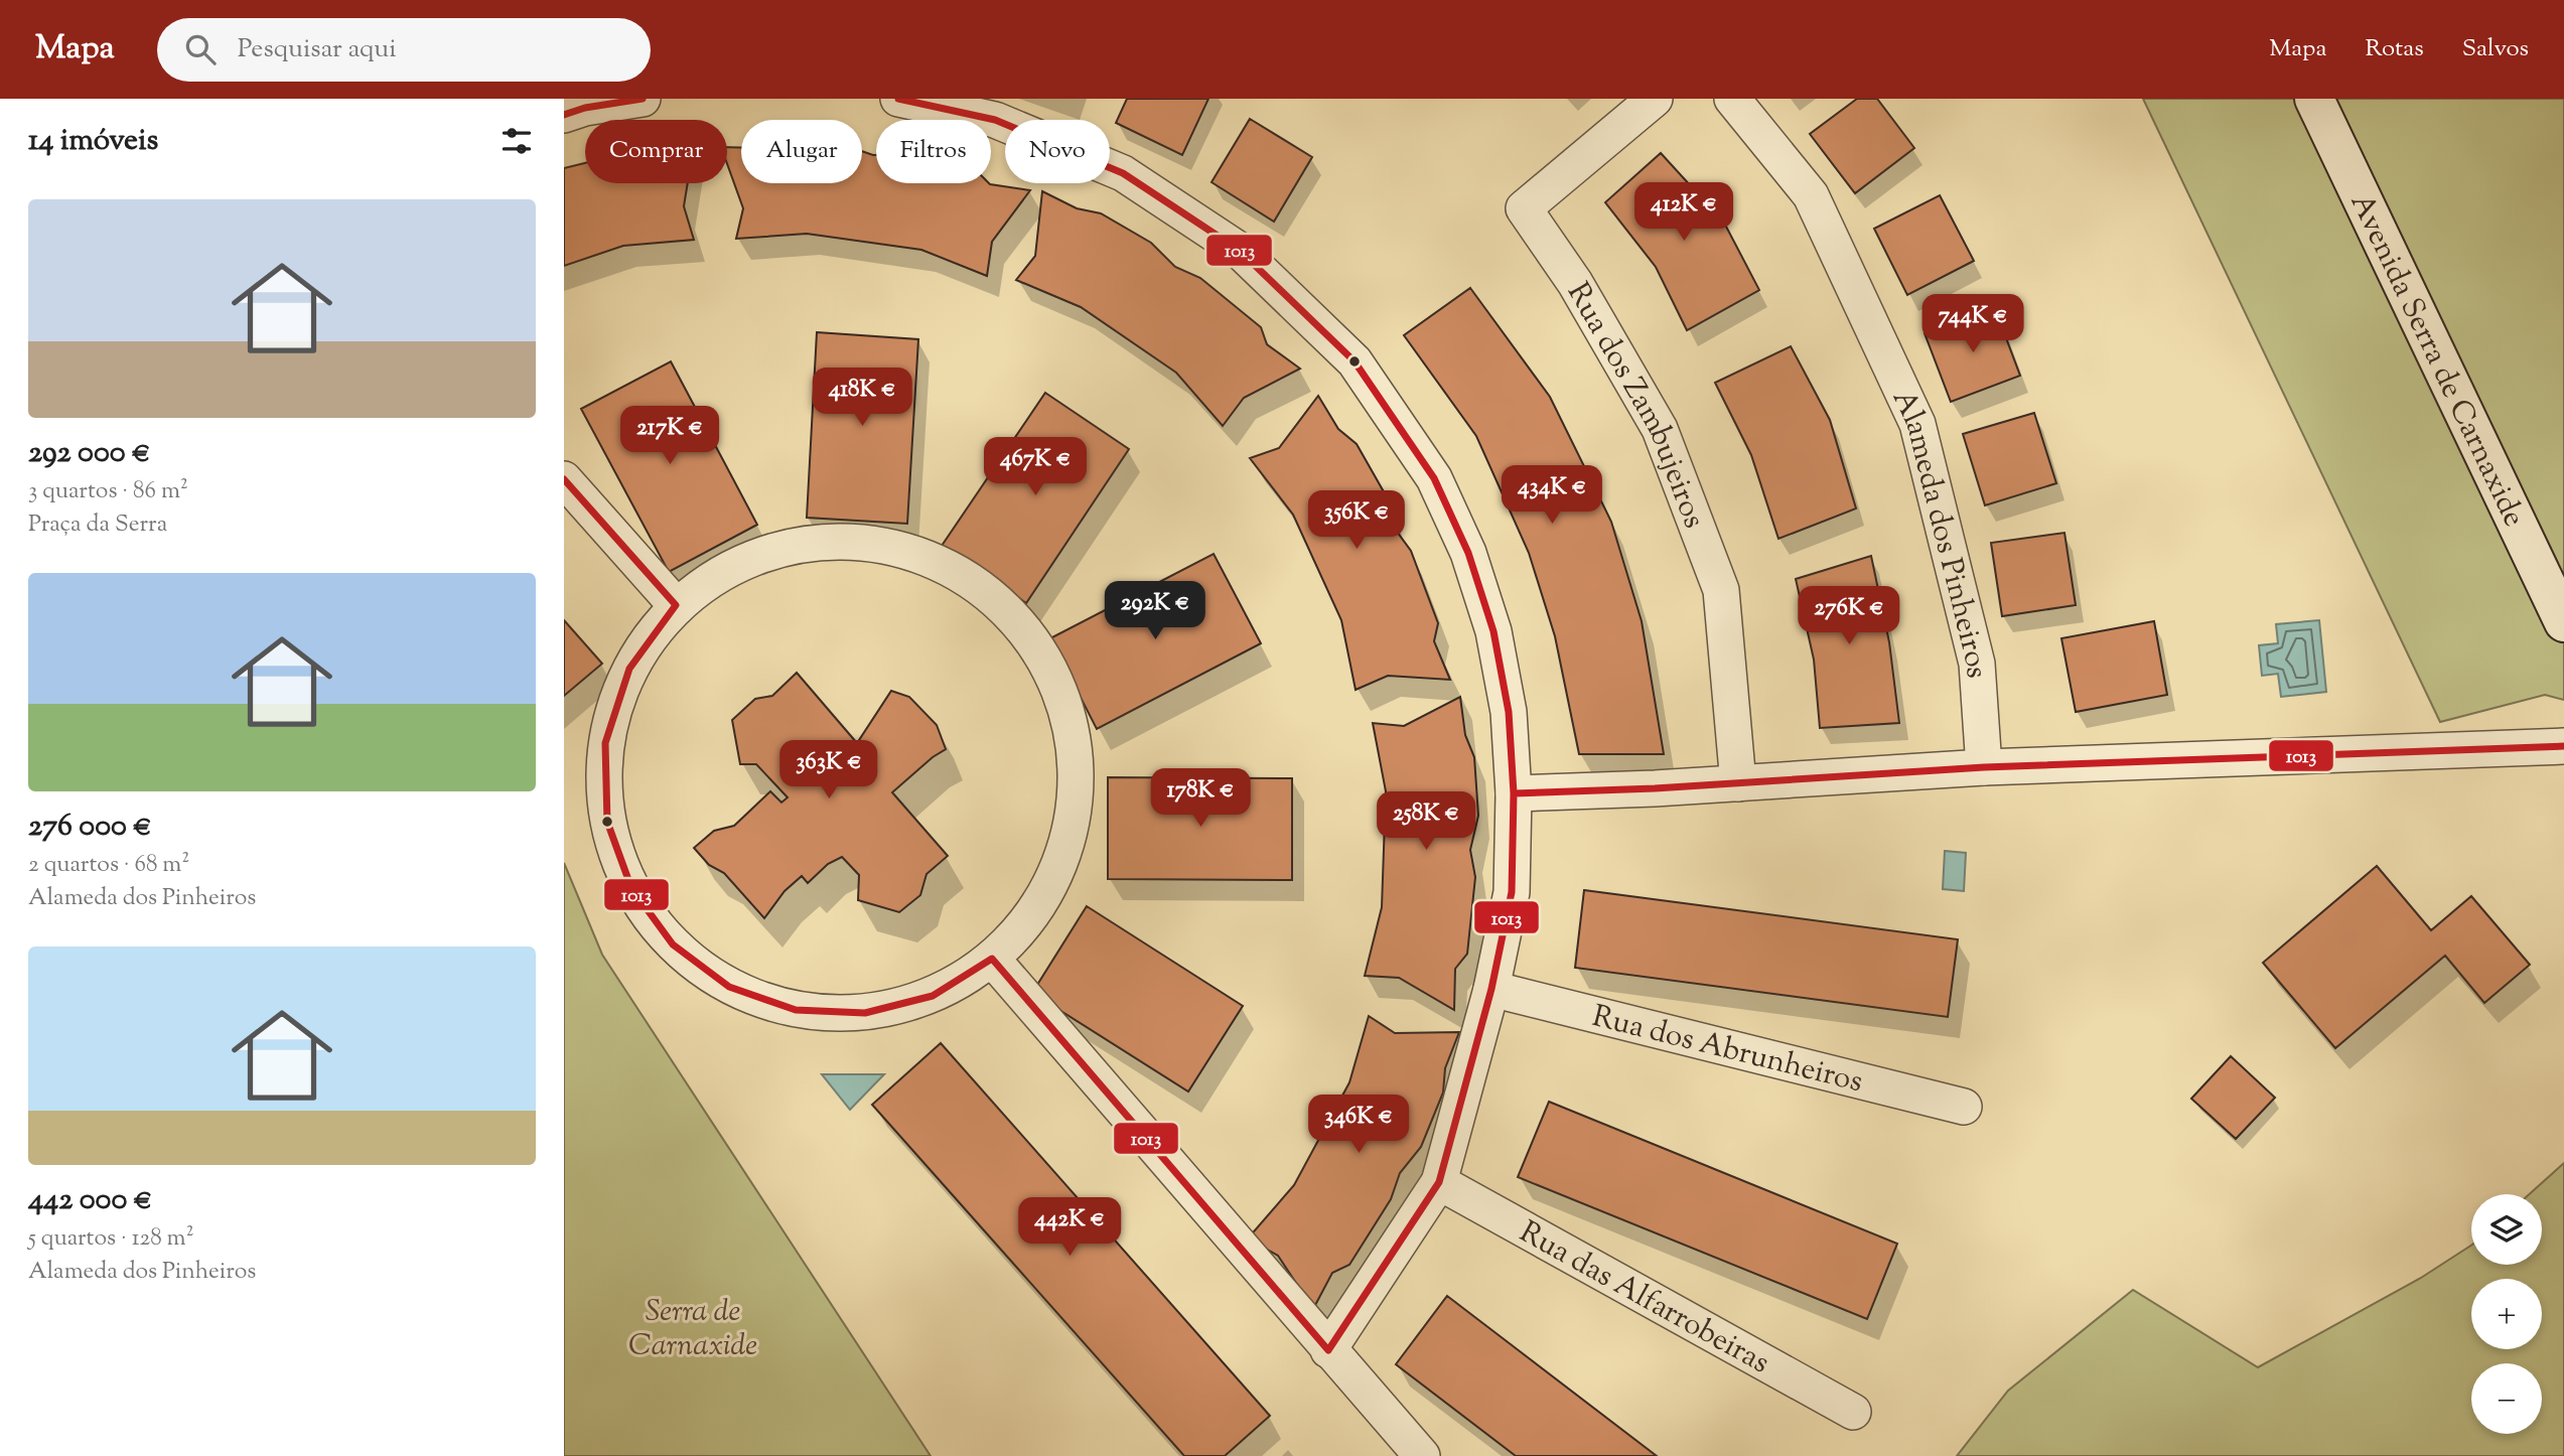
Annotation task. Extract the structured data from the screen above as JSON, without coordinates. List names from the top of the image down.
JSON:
{
  "streets": {
    "street": [
      "Avenida Serra de Carnaxide",
      "Rua dos Zambujeiros",
      "Alameda dos Pinheiros",
      "Rua dos Abrunheiros",
      "Rua das Alfarrobeiras"
    ]
  },
  "parks": ["Serra de Carnaxide"],
  "lines": ["transit line 1013"],
  "page": {
    "header": "Mapa",
    "search": "Pesquisar aqui",
    "nav": ["Mapa", "Rotas", "Salvos"],
    "heading": "14 imóveis",
    "chip": [
      "Comprar",
      "Alugar",
      "Filtros",
      "Novo"
    ],
    "price": [
      "412K €",
      "744K €",
      "418K €",
      "217K €",
      "467K €",
      "434K €",
      "356K €",
      "292K €",
      "276K €",
      "363K €",
      "178K €",
      "258K €",
      "346K €",
      "442K €"
    ],
    "list": [
      {
        "name": "292 000 €",
        "note": "3 quartos · 86 m² · Praça da Serra"
      },
      {
        "name": "276 000 €",
        "note": "2 quartos · 68 m² · Alameda dos Pinheiros"
      },
      {
        "name": "442 000 €",
        "note": "5 quartos · 128 m² · Alameda dos Pinheiros"
      }
    ],
    "map_buttons": ["+", "−"]
  }
}
